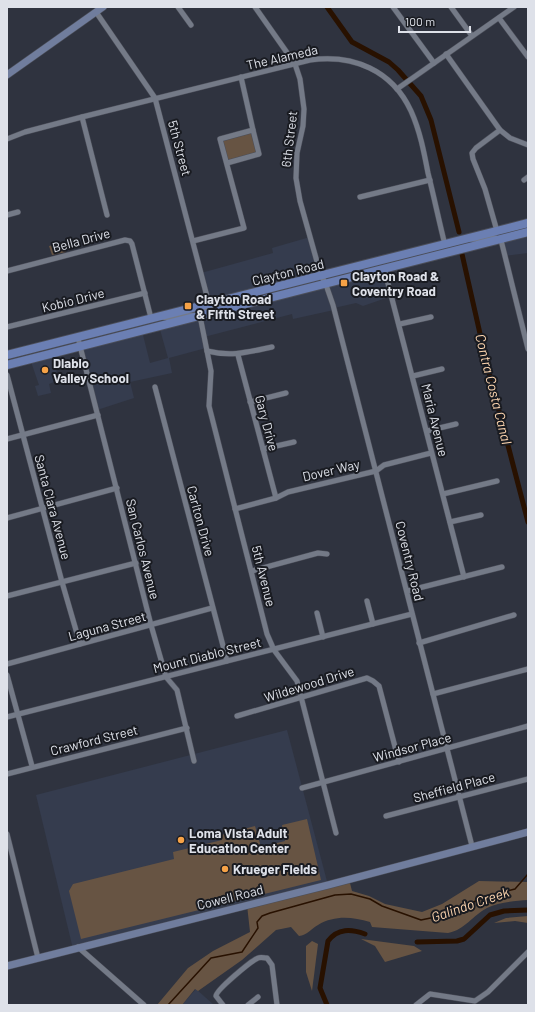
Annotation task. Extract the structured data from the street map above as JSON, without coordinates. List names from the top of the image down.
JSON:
{
  "streets": {
    "main road": ["Clayton Road"],
    "street": [
      "The Alameda",
      "6th Street",
      "5th Street",
      "Bella Drive",
      "Kobio Drive",
      "Maria Avenue",
      "Gary Drive",
      "Dover Way",
      "Santa Clara Avenue",
      "Carlton Drive",
      "San Carlos Avenue",
      "Coventry Road",
      "5th Avenue",
      "Laguna Street",
      "Mount Diablo Street",
      "Wildewood Drive",
      "Crawford Street",
      "Windsor Place",
      "Sheffield Place",
      "Cowell Road"
    ]
  },
  "crossings": [
    ["The Alameda", "6th Street"],
    ["The Alameda", "5th Street"],
    ["The Alameda", "Clayton Road"],
    ["6th Street", "Clayton Road"],
    ["6th Street", "Coventry Road"],
    ["5th Street", "Clayton Road"],
    ["Bella Drive", "Clayton Road"],
    ["Bella Drive", "Kobio Drive"],
    ["Clayton Road", "Maria Avenue"],
    ["Clayton Road", "San Carlos Avenue"],
    ["Clayton Road", "Coventry Road"],
    ["Clayton Road", "5th Avenue"],
    ["Maria Avenue", "Dover Way"],
    ["Gary Drive", "Dover Way"],
    ["Dover Way", "Coventry Road"],
    ["Dover Way", "5th Avenue"],
    ["Santa Clara Avenue", "Laguna Street"],
    ["Carlton Drive", "Laguna Street"],
    ["Carlton Drive", "Mount Diablo Street"],
    ["San Carlos Avenue", "Laguna Street"],
    ["San Carlos Avenue", "Mount Diablo Street"],
    ["San Carlos Avenue", "Crawford Street"],
    ["Coventry Road", "Mount Diablo Street"],
    ["Coventry Road", "Windsor Place"],
    ["Coventry Road", "Sheffield Place"],
    ["Coventry Road", "Cowell Road"],
    ["5th Avenue", "Mount Diablo Street"],
    ["5th Avenue", "Wildewood Drive"],
    ["5th Avenue", "Windsor Place"],
    ["Wildewood Drive", "Windsor Place"]
  ],
  "water": ["Contra Costa Canal", "Galindo Creek"],
  "places": {
    "transit": ["Clayton Road & Coventry Road", "Clayton Road & Fifth Street"],
    "other": ["Diablo Valley School", "Loma Vista Adult Education Center", "Krueger Fields"]
  },
  "scale_bar": "100 m"
}
